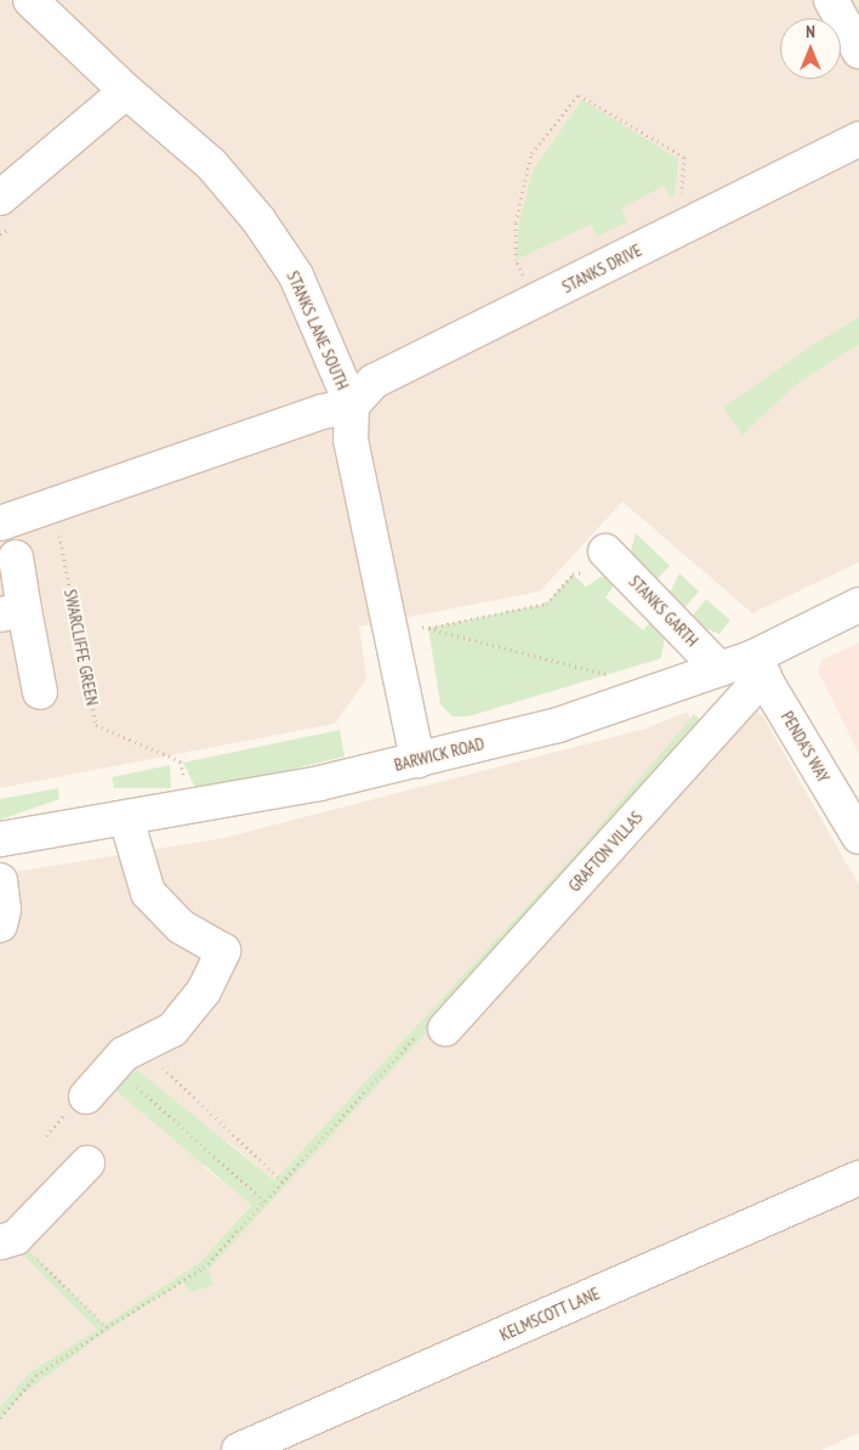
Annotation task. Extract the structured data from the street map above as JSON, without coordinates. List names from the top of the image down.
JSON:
{
  "streets": {
    "street": [
      "STANKS DRIVE",
      "STANKS LANE SOUTH",
      "STANKS GARTH",
      "PENDA'S WAY",
      "BARWICK ROAD",
      "GRAFTON VILLAS",
      "KELMSCOTT LANE"
    ],
    "path": ["SWARCLIFFE GREEN"]
  },
  "crossings": [
    ["STANKS DRIVE", "STANKS LANE SOUTH"],
    ["STANKS LANE SOUTH", "BARWICK ROAD"],
    ["STANKS GARTH", "BARWICK ROAD"],
    ["SWARCLIFFE GREEN", "BARWICK ROAD"],
    ["PENDA'S WAY", "BARWICK ROAD"],
    ["PENDA'S WAY", "GRAFTON VILLAS"],
    ["BARWICK ROAD", "GRAFTON VILLAS"]
  ],
  "north": "top"
}
